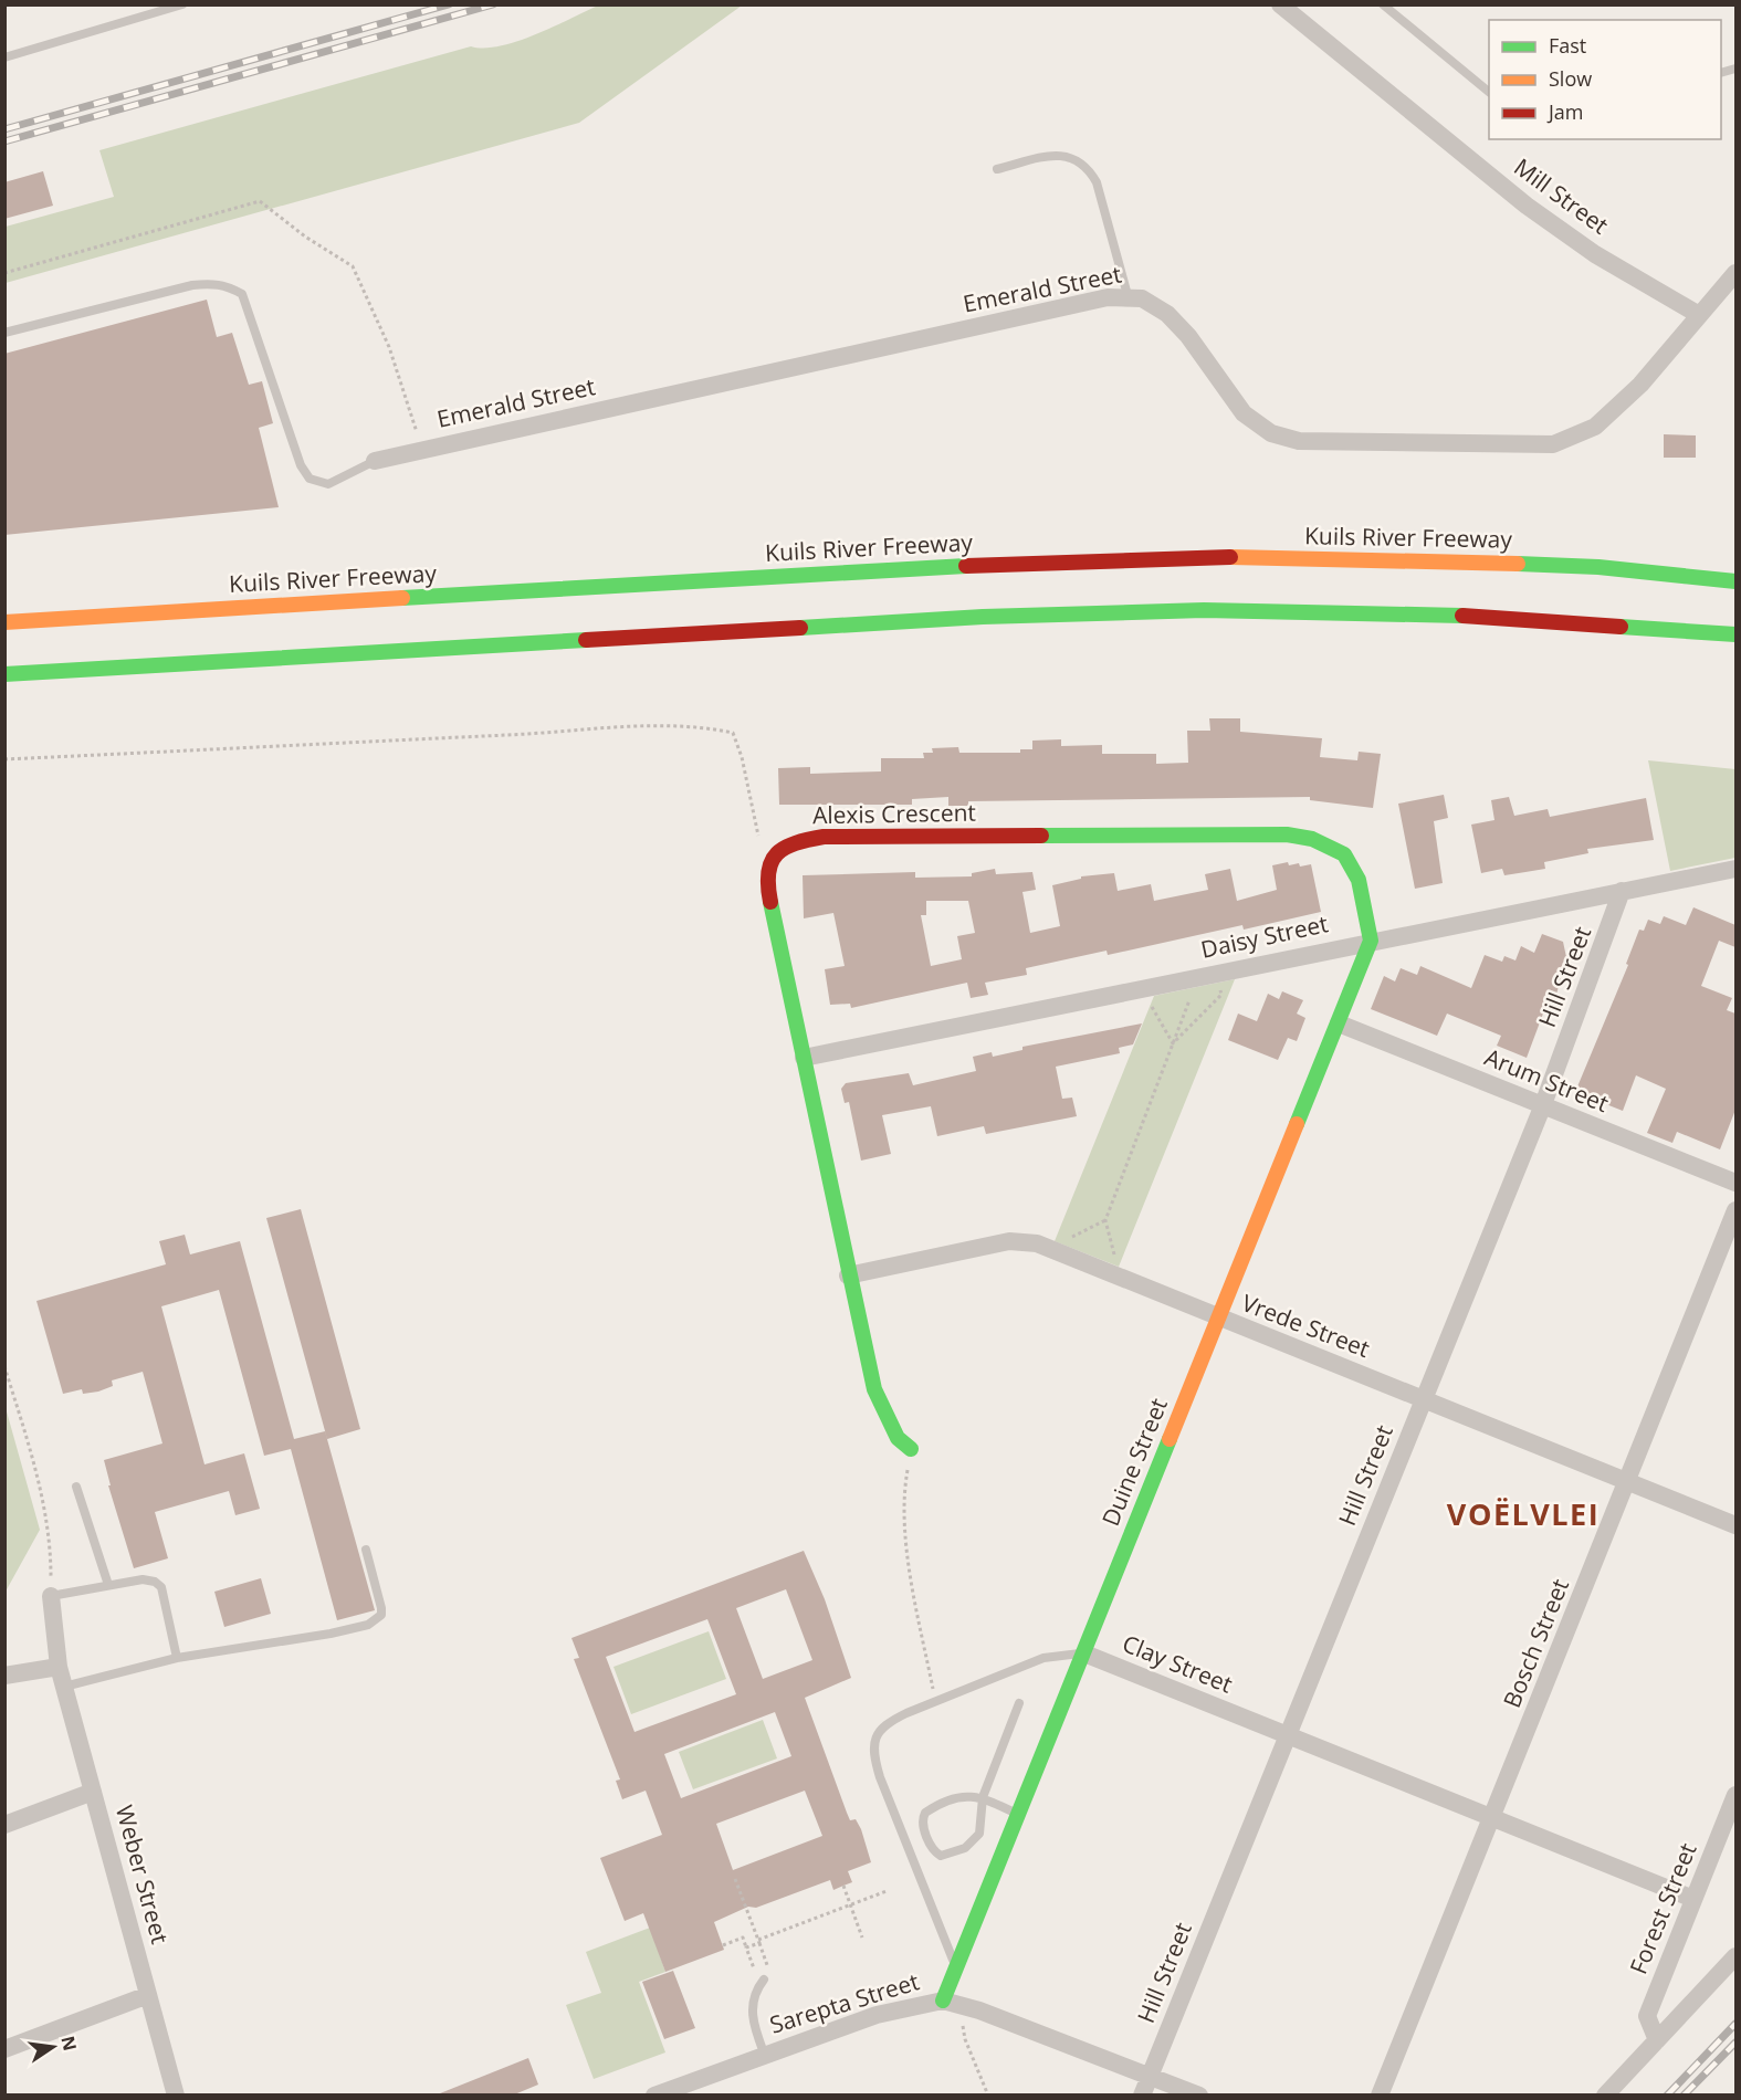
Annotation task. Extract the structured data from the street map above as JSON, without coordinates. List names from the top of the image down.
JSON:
{
  "streets": {
    "main road": ["Kuils River Freeway", "Alexis Crescent", "Duine Street"],
    "street": [
      "Mill Street",
      "Emerald Street",
      "Daisy Street",
      "Hill Street",
      "Arum Street",
      "Vrede Street",
      "Bosch Street",
      "Clay Street",
      "Weber Street",
      "Forest Street",
      "Sarepta Street"
    ]
  },
  "crossings": [
    ["Mill Street", "Emerald Street"],
    ["Alexis Crescent", "Daisy Street"],
    ["Alexis Crescent", "Duine Street"],
    ["Daisy Street", "Hill Street"],
    ["Daisy Street", "Duine Street"],
    ["Hill Street", "Arum Street"],
    ["Hill Street", "Vrede Street"],
    ["Hill Street", "Clay Street"],
    ["Hill Street", "Sarepta Street"],
    ["Arum Street", "Duine Street"],
    ["Vrede Street", "Duine Street"],
    ["Vrede Street", "Bosch Street"],
    ["Duine Street", "Clay Street"],
    ["Duine Street", "Sarepta Street"],
    ["Bosch Street", "Clay Street"],
    ["Clay Street", "Forest Street"]
  ],
  "districts": ["VOËLVLEI"],
  "legend": ["Fast", "Slow", "Jam"],
  "north": "right"
}
